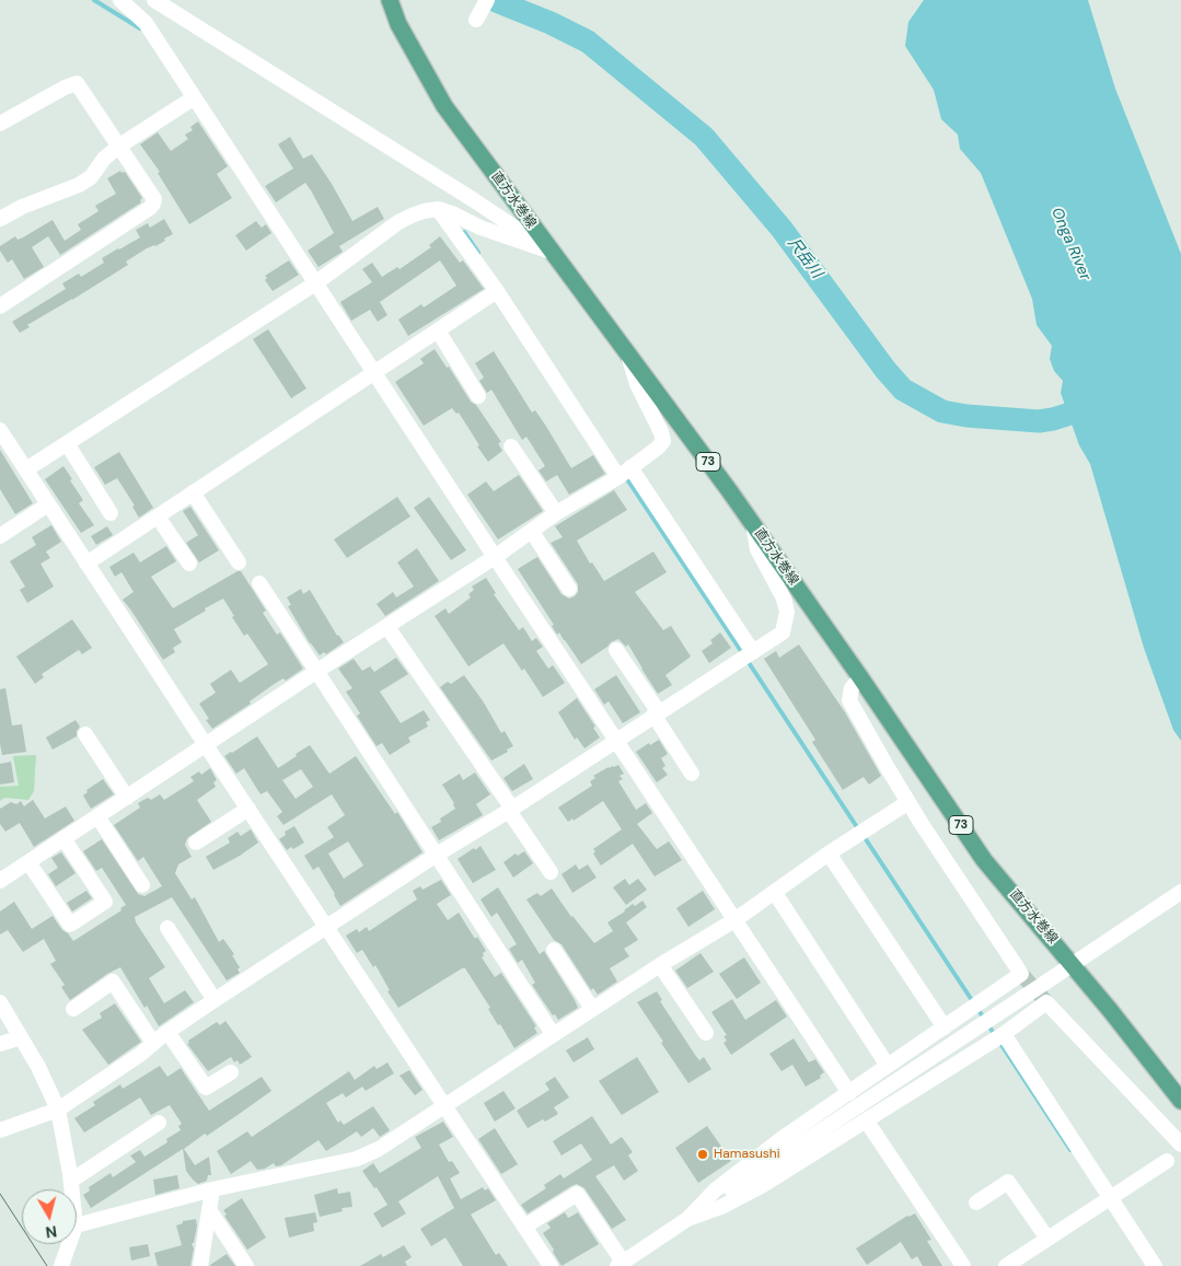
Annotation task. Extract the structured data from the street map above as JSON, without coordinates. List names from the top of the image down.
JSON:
{
  "streets": {
    "main road": ["直方水巻線", "73"]
  },
  "water": ["Onga River", "尺岳川"],
  "places": ["Hamasushi"],
  "north": "bottom"
}
